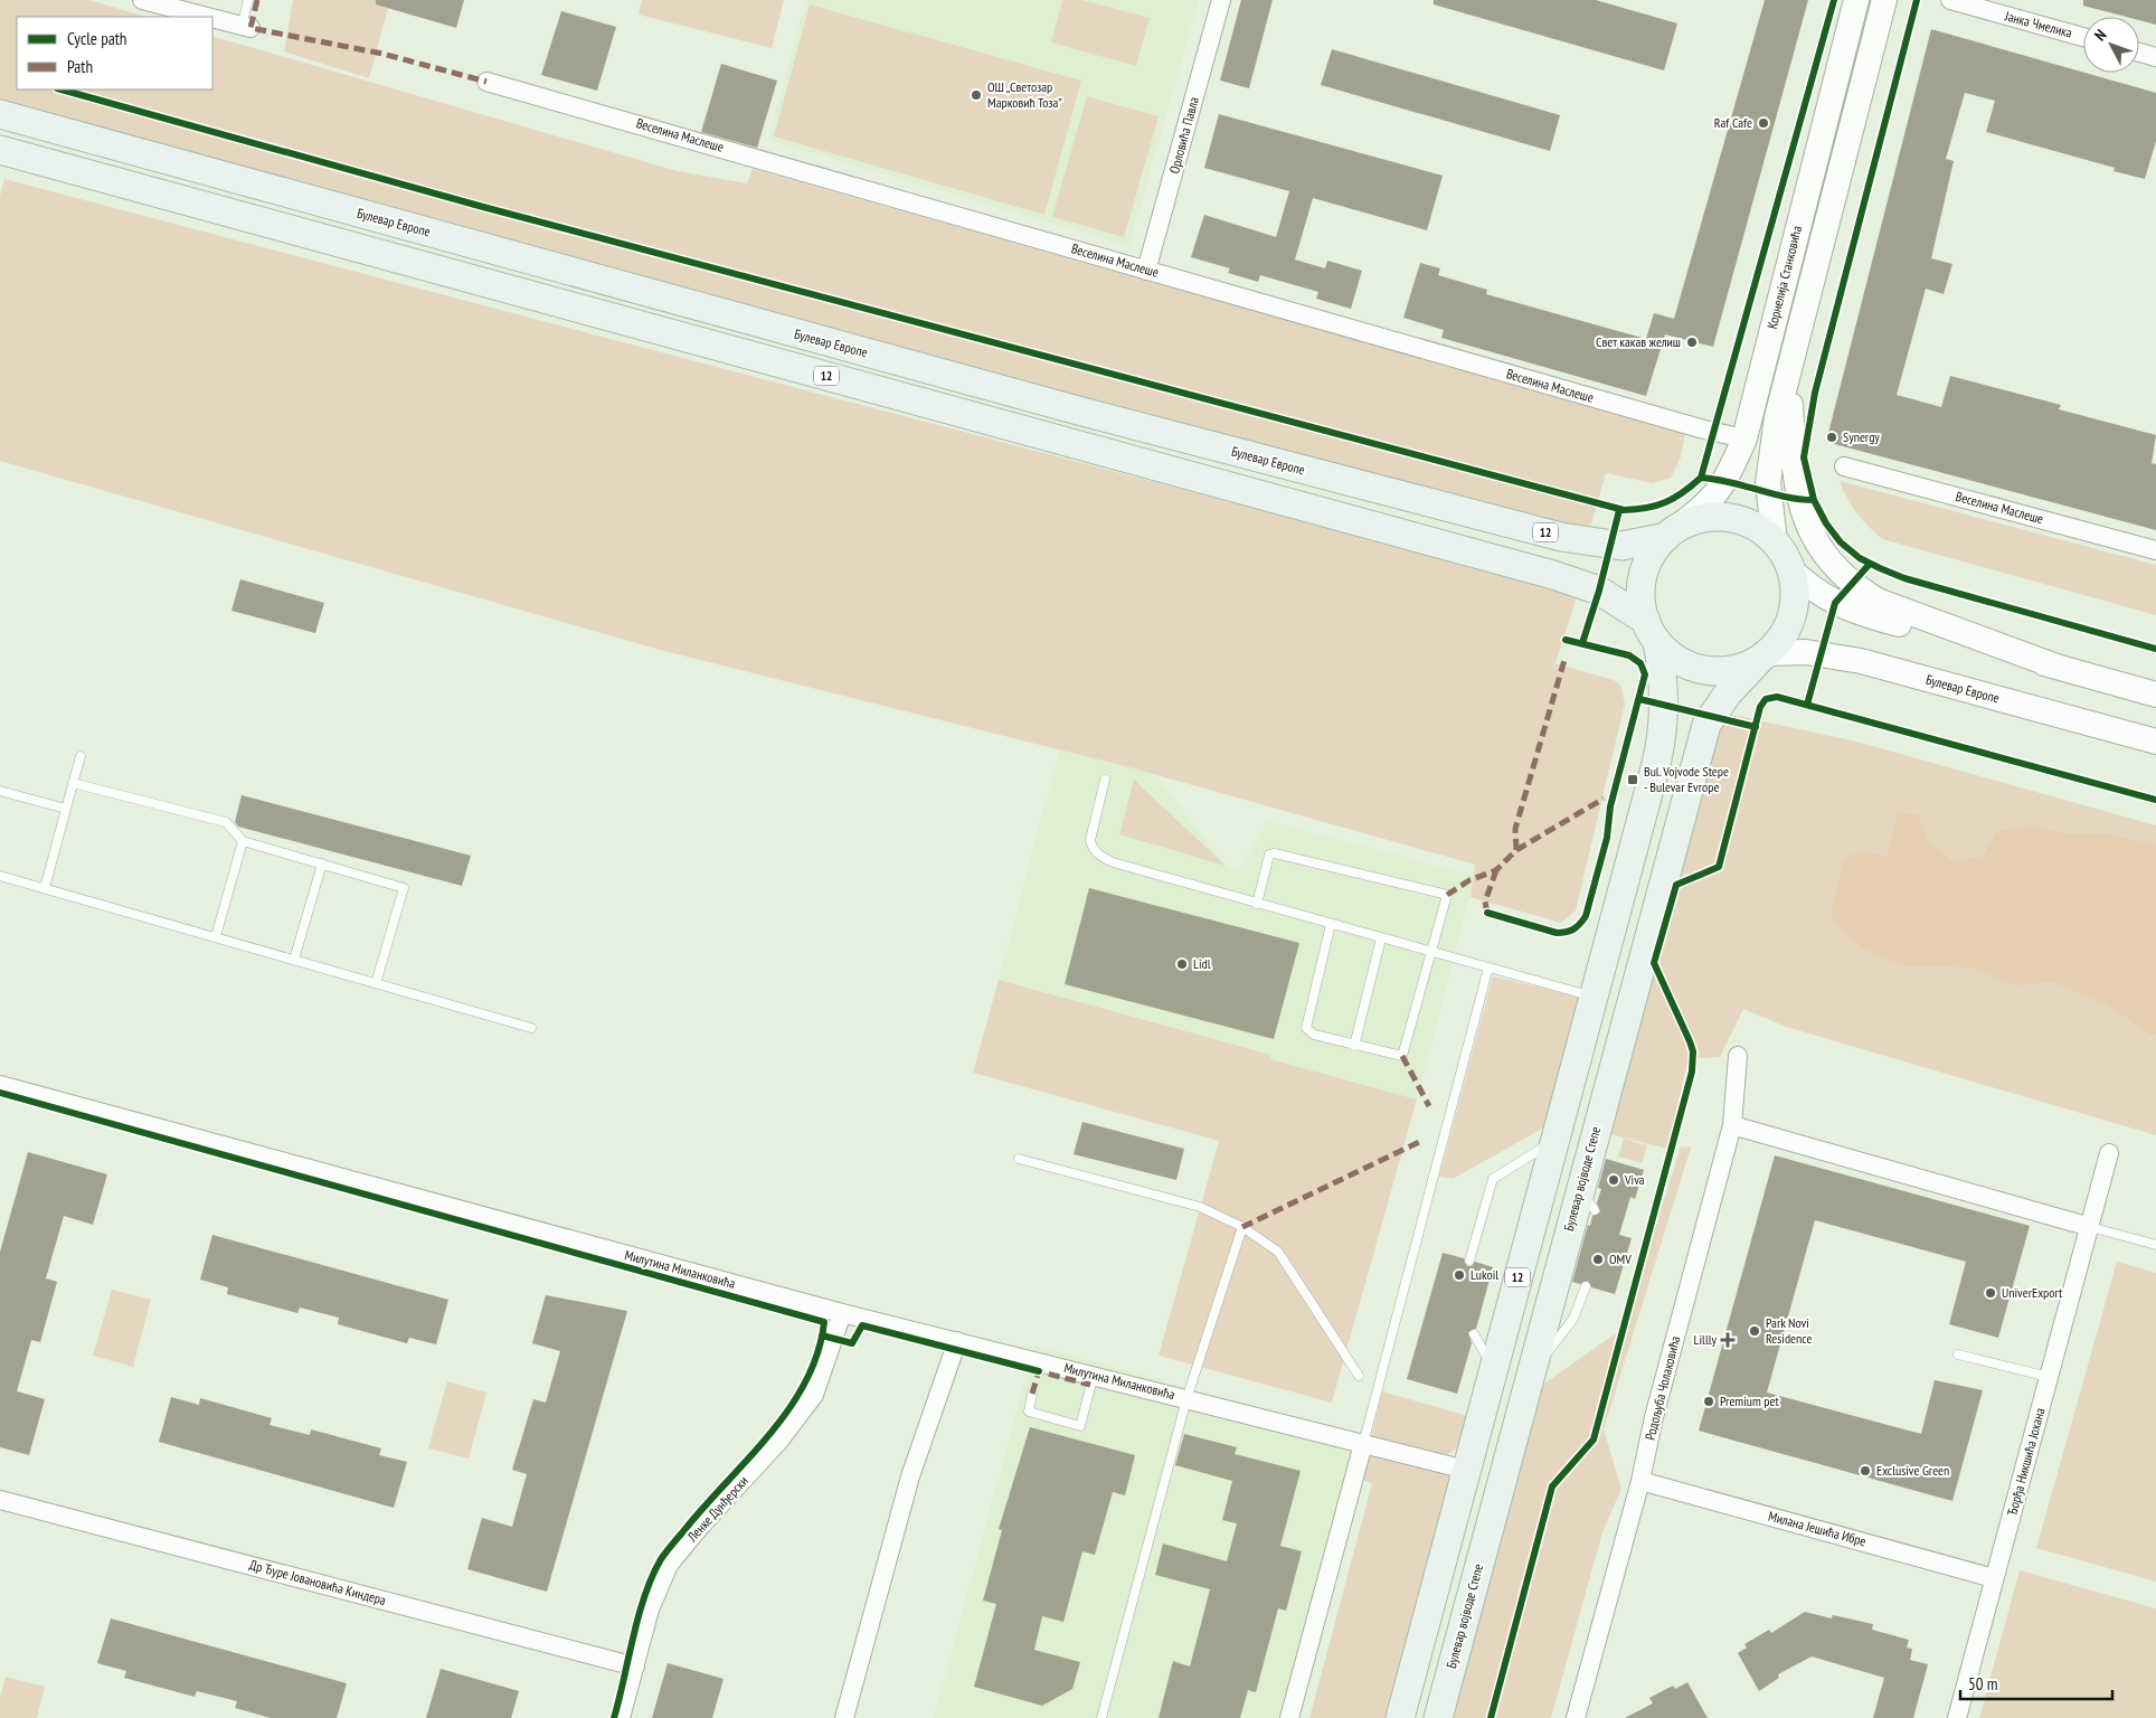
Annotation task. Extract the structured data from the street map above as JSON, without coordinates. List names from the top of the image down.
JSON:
{
  "streets": {
    "main road": [
      "Булевар Европе",
      "Корнелија Станковића",
      "12",
      "Булевар војводе Степе"
    ],
    "street": [
      "Јанка Чмелика",
      "Веселина Маслеше",
      "Орловића Павла",
      "Милутина Миланковића",
      "Родољуба Чолаковића",
      "Ђорђа Никшића Јохана",
      "Ленке Дунђерски",
      "Милана Јешића Ибре",
      "Др Ђуре Јовановића Киндера"
    ]
  },
  "crossings": [
    ["Веселина Маслеше", "Орловића Павла"],
    ["Веселина Маслеше", "Корнелија Станковића"],
    ["Булевар Европе", "Корнелија Станковића"],
    ["Булевар Европе", "12"],
    ["Булевар Европе", "Булевар војводе Степе"],
    ["Корнелија Станковића", "12"],
    ["Корнелија Станковића", "Булевар војводе Степе"],
    ["12", "Булевар војводе Степе"],
    ["12", "Милутина Миланковића"],
    ["Милутина Миланковића", "Ленке Дунђерски"],
    ["Родољуба Чолаковића", "Милана Јешића Ибре"],
    ["Ђорђа Никшића Јохана", "Милана Јешића Ибре"],
    ["Ленке Дунђерски", "Др Ђуре Јовановића Киндера"]
  ],
  "places": {
    "other": [
      "ОШ „Светозар Марковић Тоза”",
      "Raf Cafe",
      "Свет какав желиш",
      "Synergy",
      "Lidl",
      "Viva",
      "OMV",
      "Lukoil",
      "UniverExport",
      "Park Novi Residence",
      "Premium pet",
      "Exclusive Green"
    ],
    "transit": ["Bul. Vojvode Stepe - Bulevar Evrope"],
    "health": ["Lillly"]
  },
  "legend": ["Cycle path", "Path"],
  "scale_bar": "50 m",
  "north": "top left"
}
